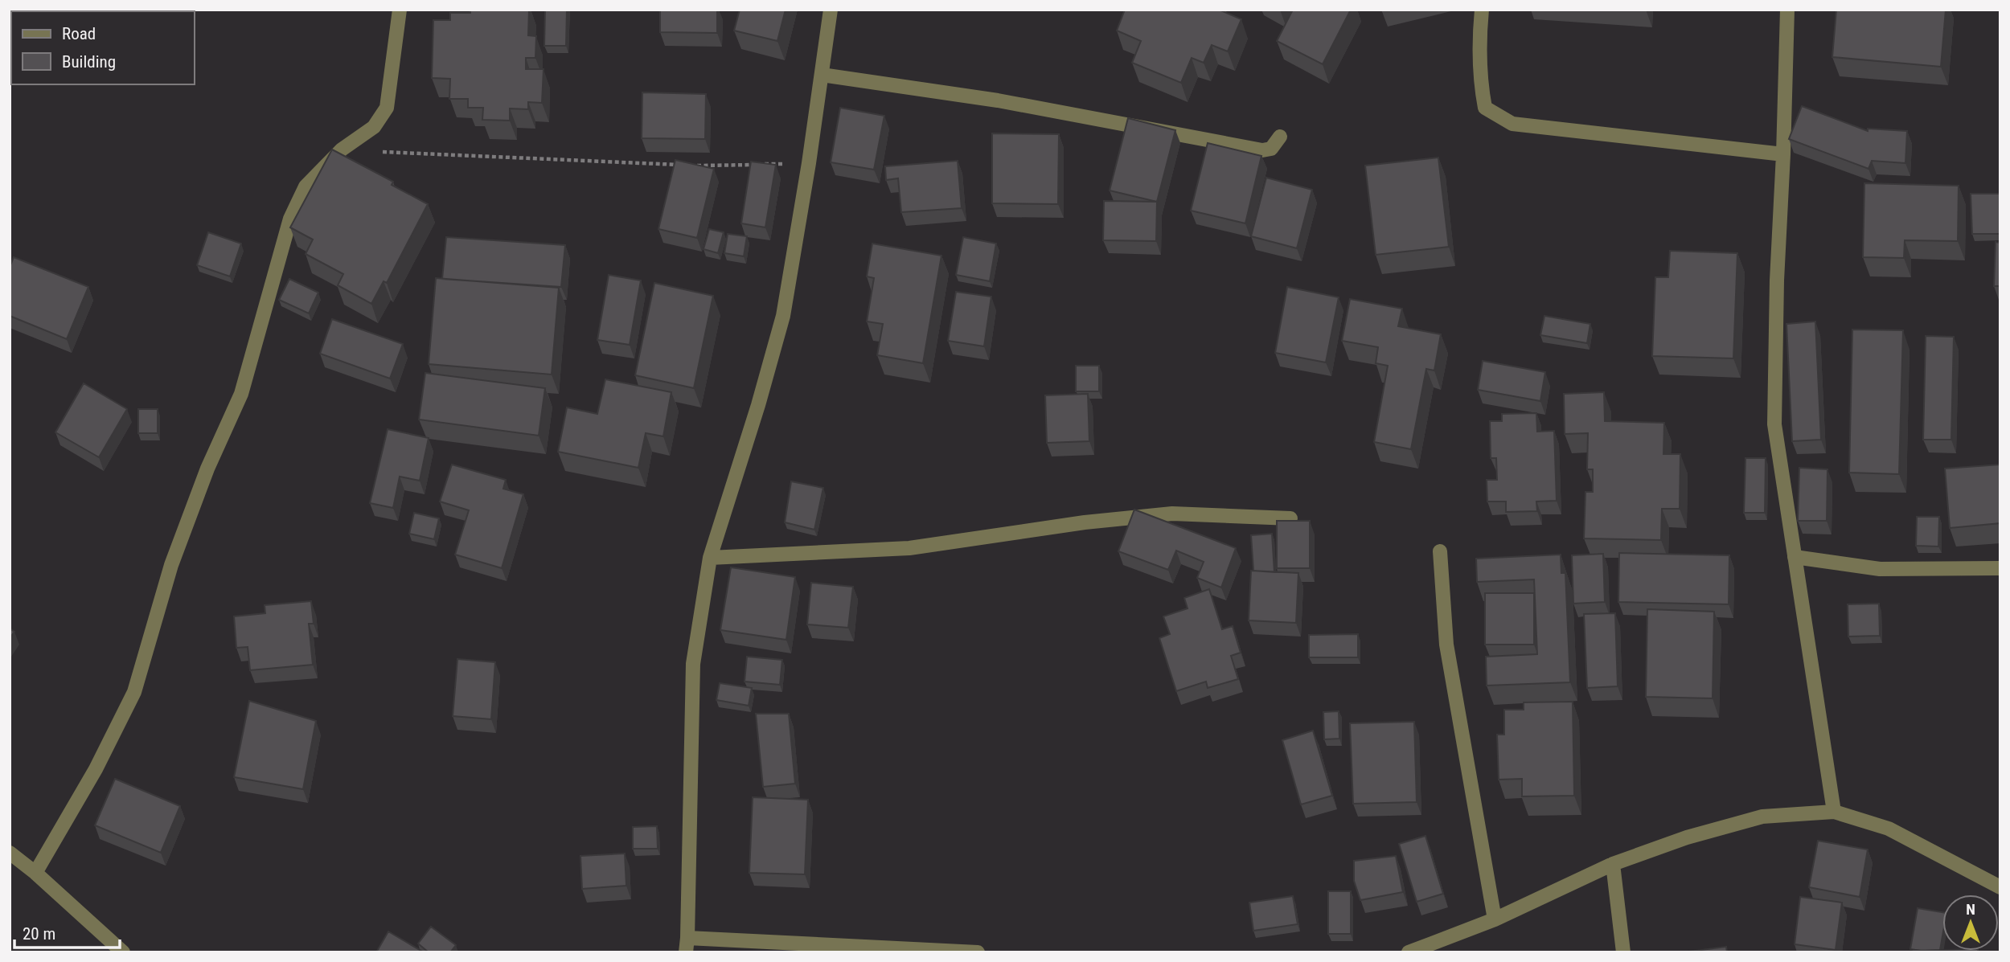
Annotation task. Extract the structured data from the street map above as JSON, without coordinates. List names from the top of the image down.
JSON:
{
  "legend": ["Road", "Building"],
  "scale_bar": "20 m",
  "north": "top"
}
